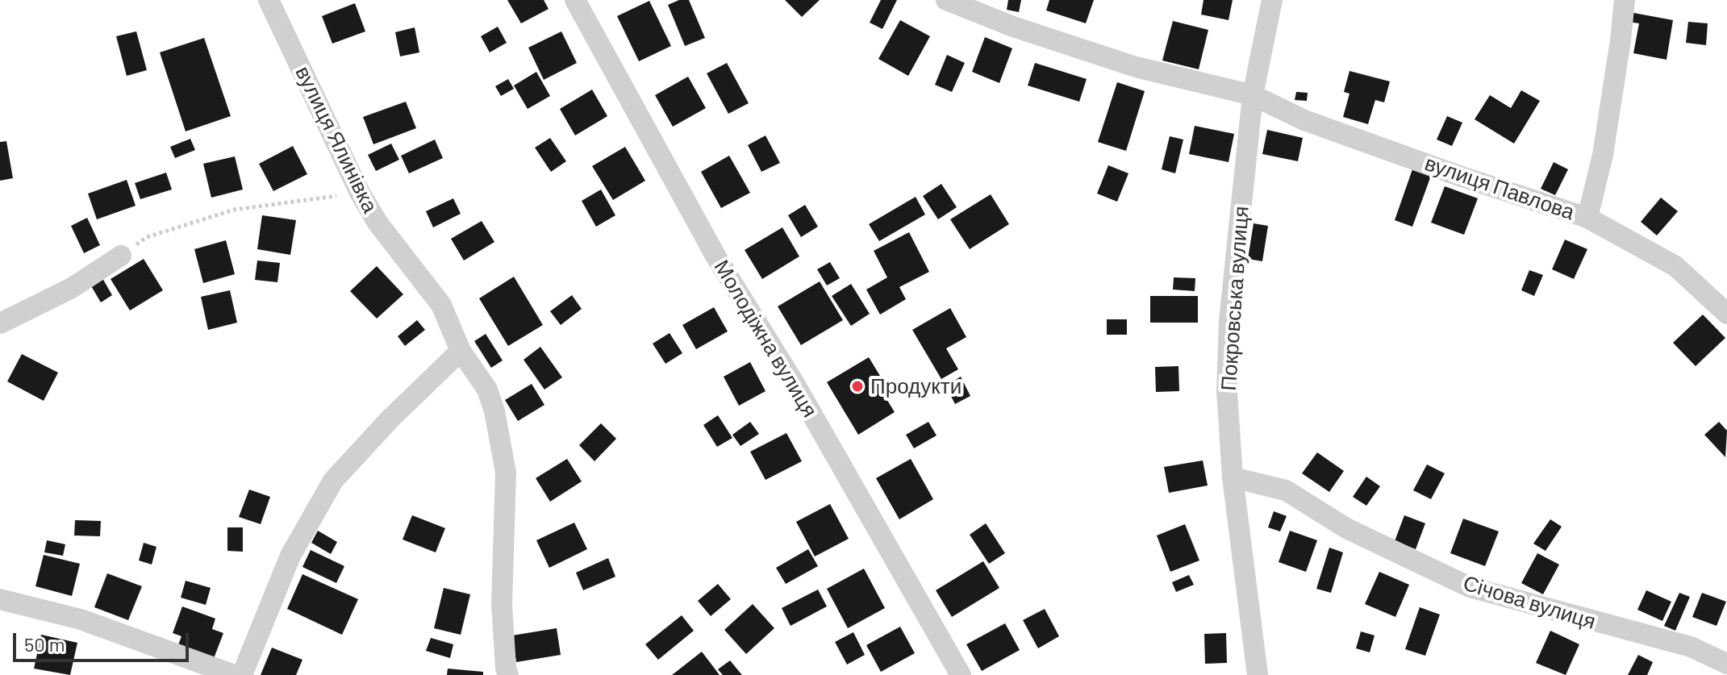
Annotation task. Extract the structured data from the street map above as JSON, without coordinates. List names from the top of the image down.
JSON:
{
  "streets": {
    "street": [
      "вулиця Ялинівка",
      "вулиця Павлова",
      "Покровська вулиця",
      "Молодіжна вулиця",
      "Січова вулиця"
    ]
  },
  "crossings": [
    ["вулиця Павлова", "Покровська вулиця"],
    ["Покровська вулиця", "Січова вулиця"]
  ],
  "places": ["Продукти"],
  "scale_bar": "50 m"
}
